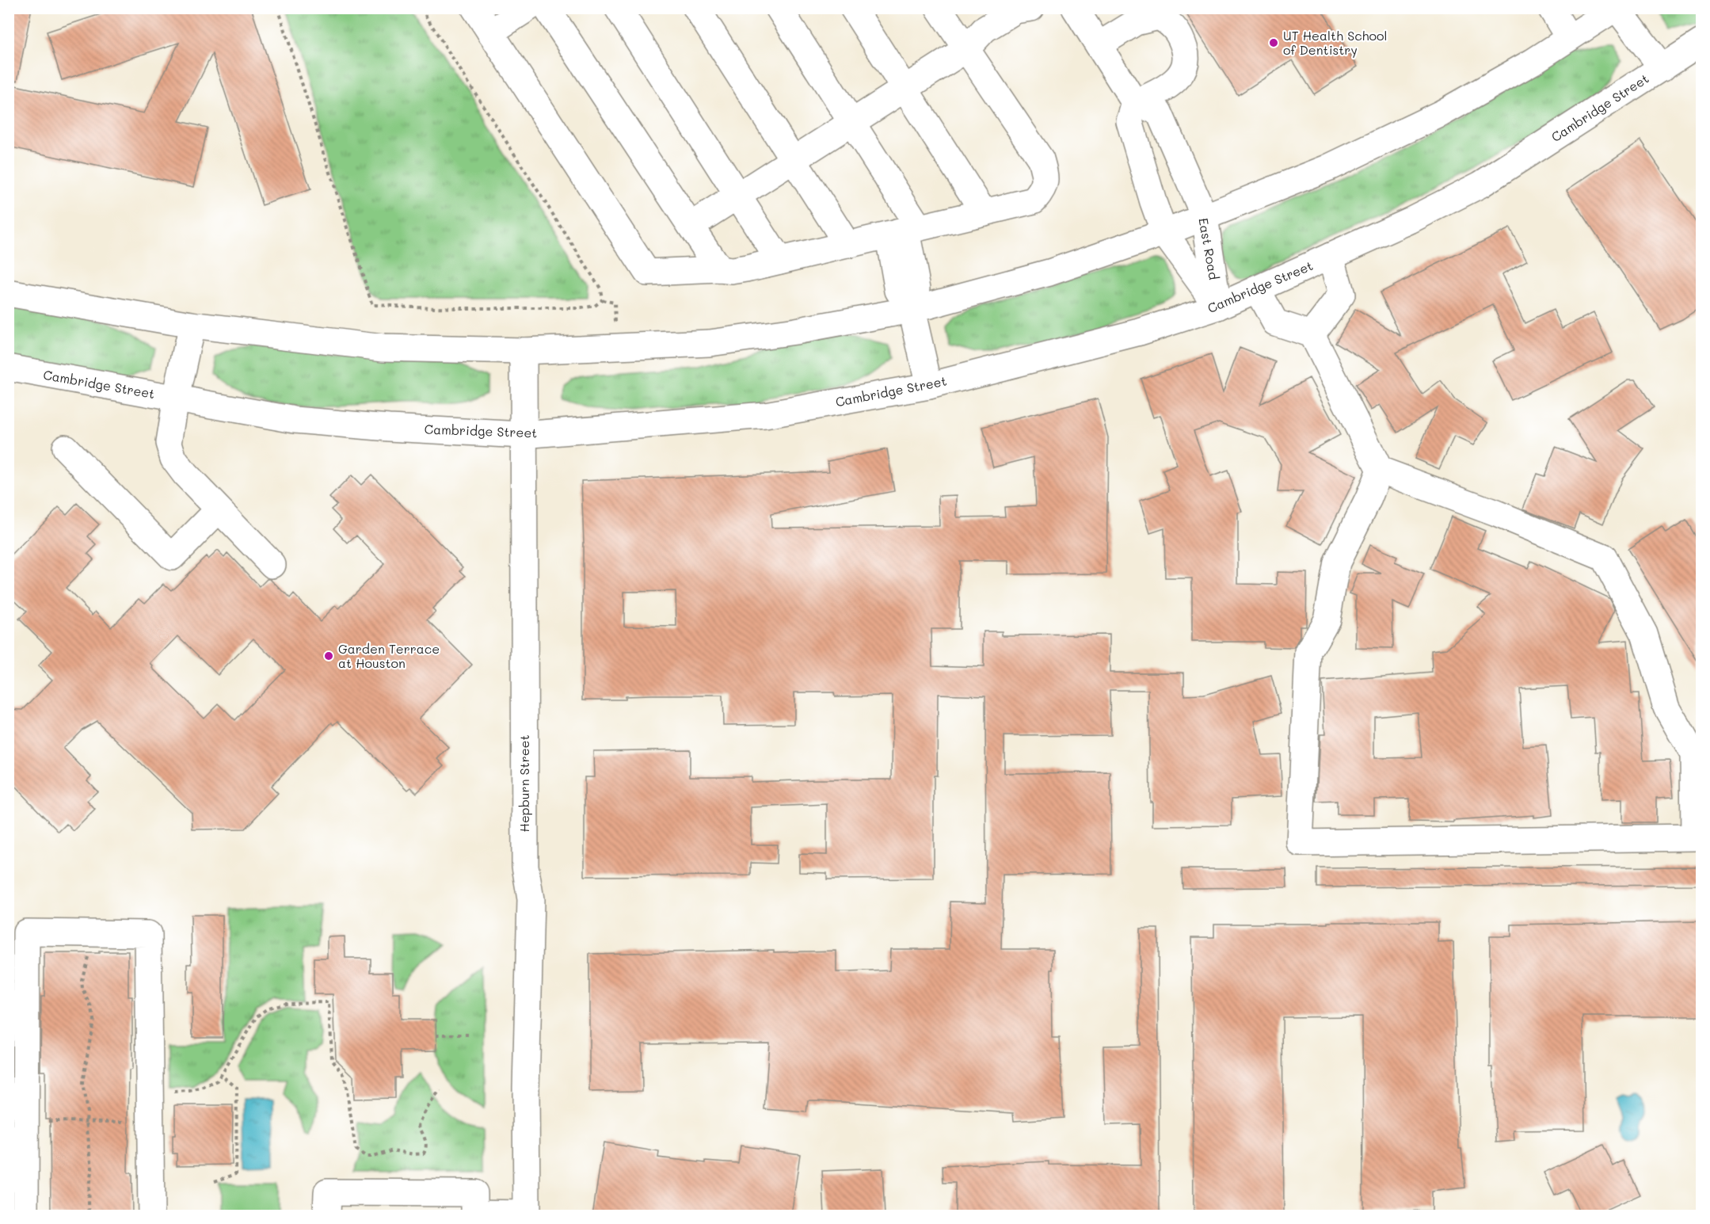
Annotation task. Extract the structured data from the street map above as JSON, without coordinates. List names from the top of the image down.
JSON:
{
  "streets": {
    "street": ["Cambridge Street", "East Road", "Hepburn Street"]
  },
  "crossings": [
    ["Cambridge Street", "East Road"],
    ["Cambridge Street", "Hepburn Street"]
  ],
  "places": ["UT Health School of Dentistry", "Garden Terrace at Houston"]
}
